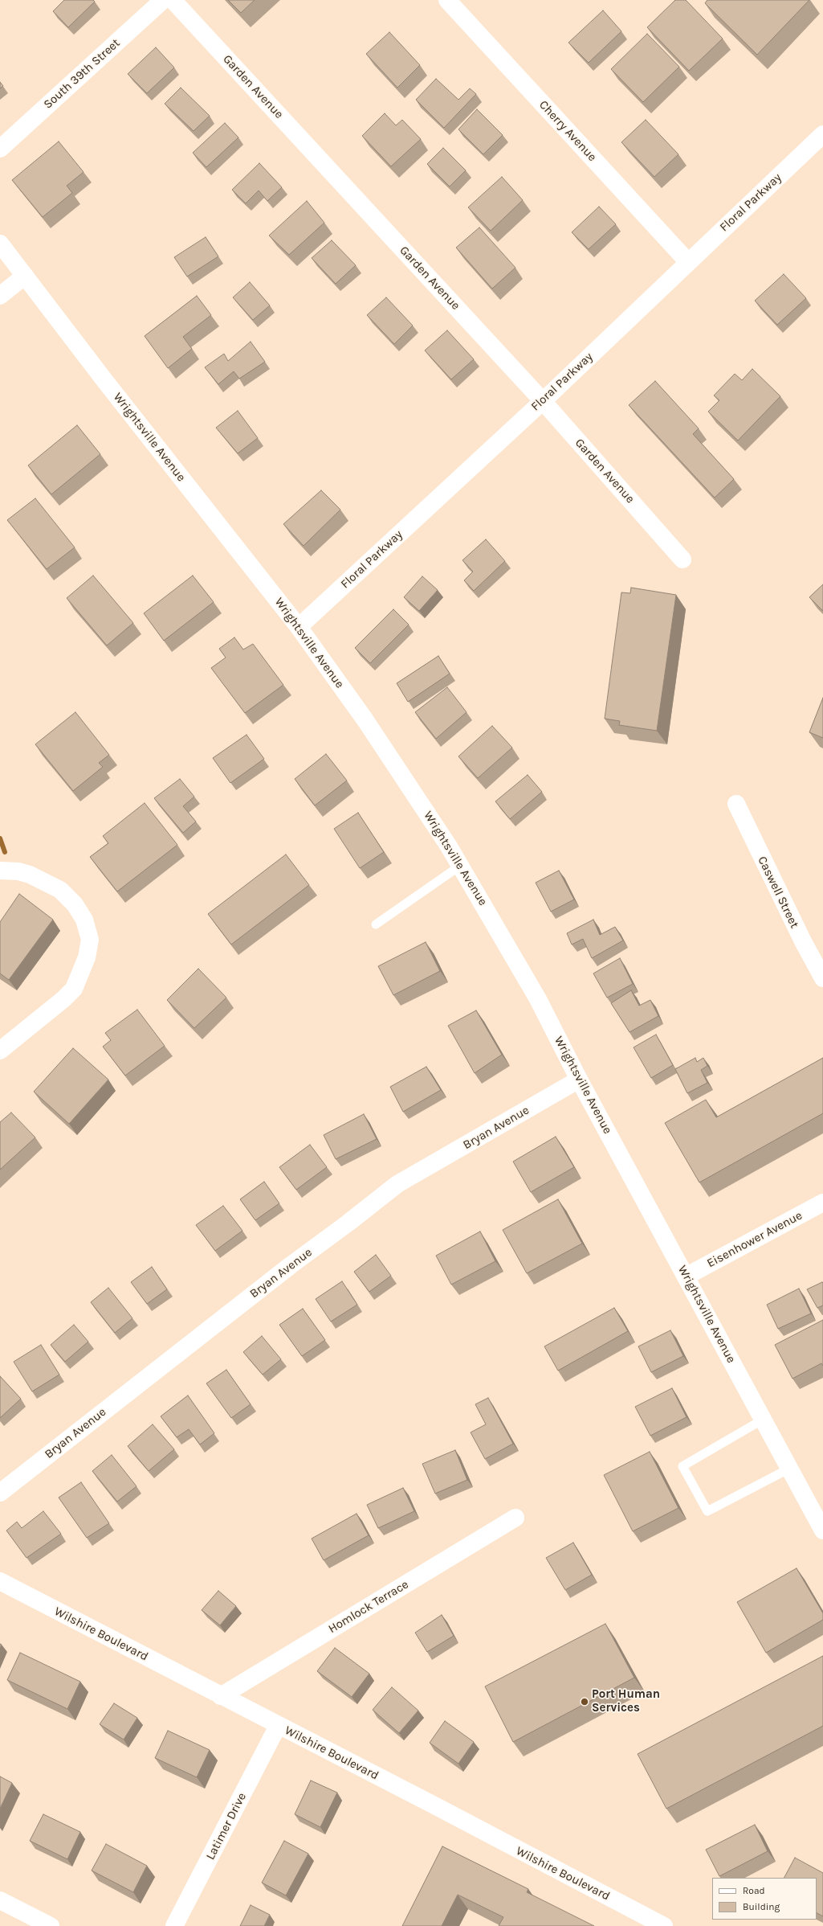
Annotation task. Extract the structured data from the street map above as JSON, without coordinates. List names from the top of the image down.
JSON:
{
  "streets": {
    "street": [
      "South 39th Street",
      "Garden Avenue",
      "Cherry Avenue",
      "Floral Parkway",
      "Wrightsville Avenue",
      "Caswell Street",
      "Bryan Avenue",
      "Eisenhower Avenue",
      "Homlock Terrace",
      "Wilshire Boulevard",
      "Latimer Drive"
    ]
  },
  "crossings": [
    ["Garden Avenue", "Floral Parkway"],
    ["Cherry Avenue", "Floral Parkway"],
    ["Floral Parkway", "Wrightsville Avenue"],
    ["Wrightsville Avenue", "Bryan Avenue"],
    ["Wrightsville Avenue", "Eisenhower Avenue"],
    ["Homlock Terrace", "Wilshire Boulevard"],
    ["Wilshire Boulevard", "Latimer Drive"]
  ],
  "places": ["Port Human Services"],
  "legend": ["Road", "Building"]
}
